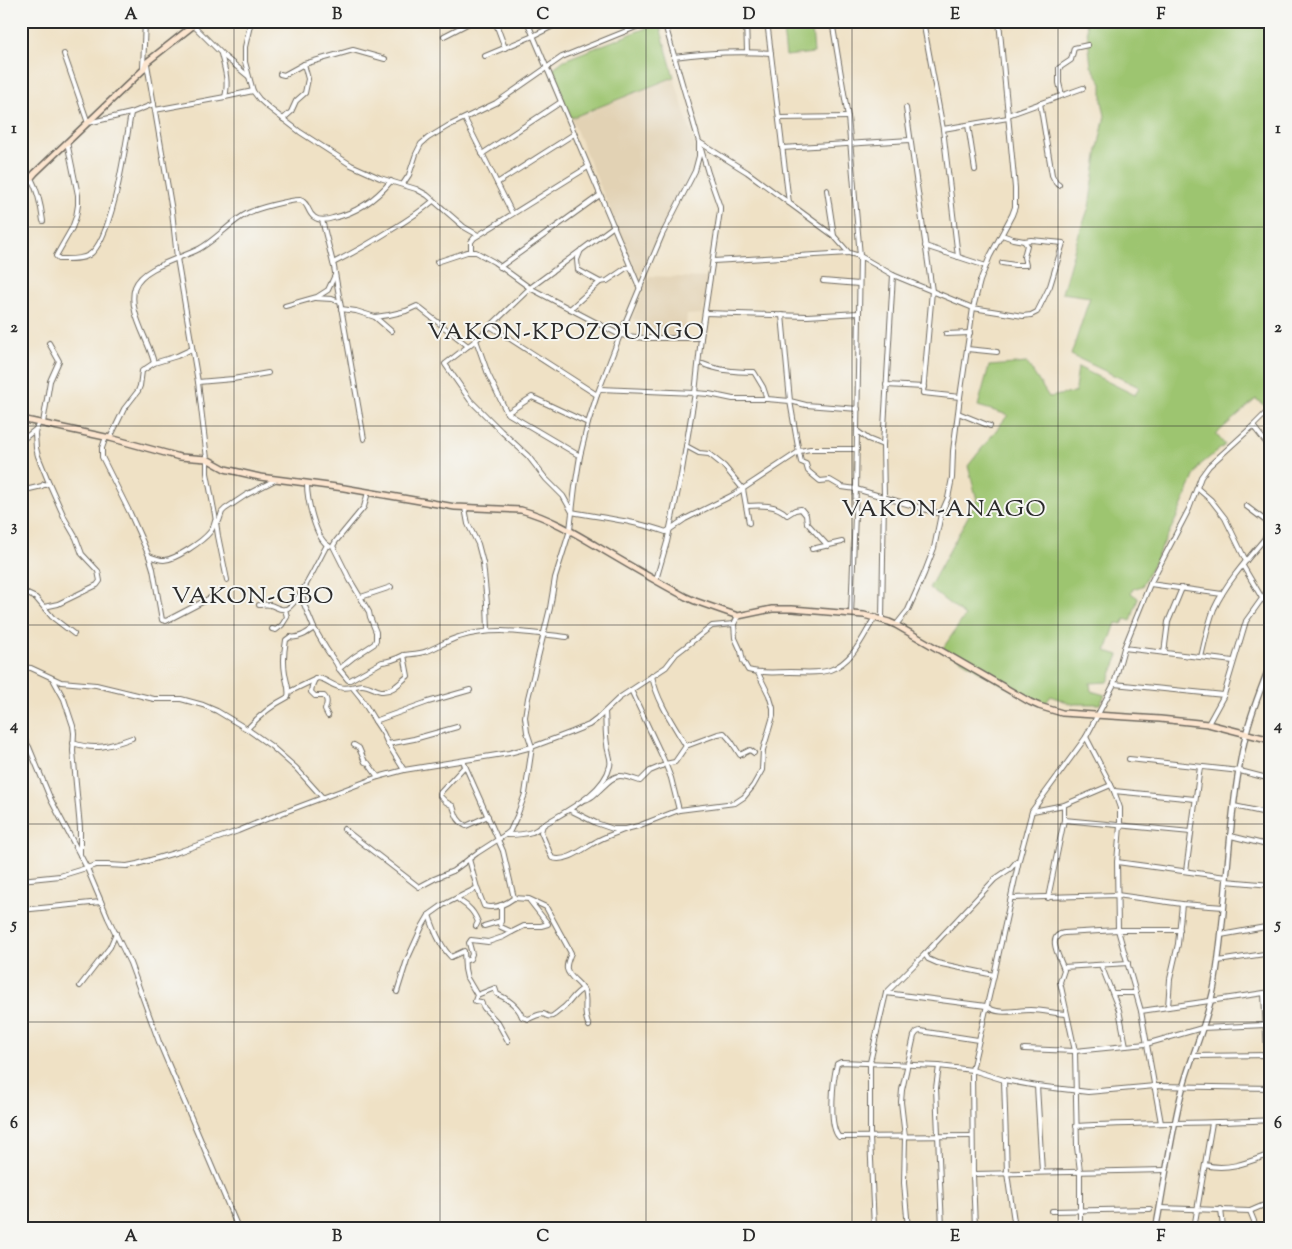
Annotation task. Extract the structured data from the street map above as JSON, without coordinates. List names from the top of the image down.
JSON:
{
  "districts": ["VAKON-KPOZOUNGO", "VAKON-ANAGO", "VAKON-GBO"],
  "grid": {
    "columns": [
      "A",
      "B",
      "C",
      "D",
      "E",
      "F"
    ],
    "rows": [
      "1",
      "2",
      "3",
      "4",
      "5",
      "6"
    ]
  }
}
